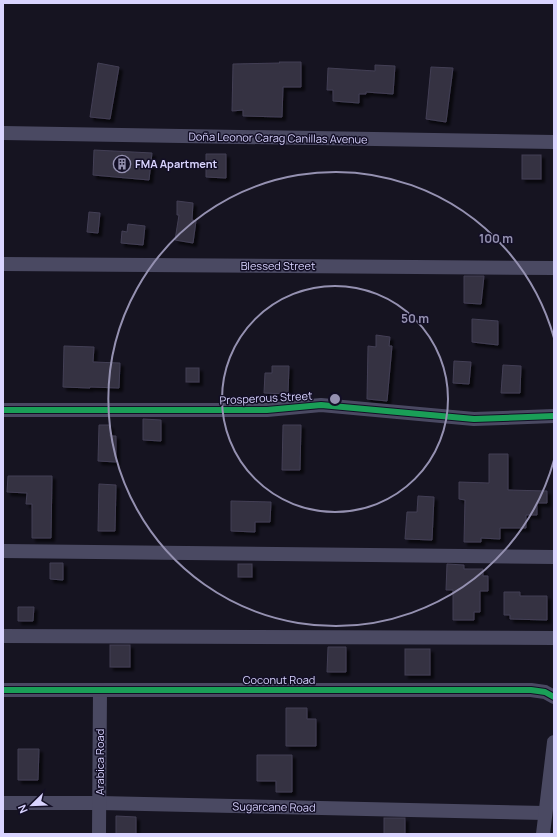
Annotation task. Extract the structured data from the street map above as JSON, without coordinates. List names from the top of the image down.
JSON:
{
  "streets": {
    "street": [
      "Doña Leonor Carag Canillas Avenue",
      "Blessed Street",
      "Prosperous Street",
      "Coconut Road",
      "Arabica Road",
      "Sugarcane Road"
    ]
  },
  "crossings": [
    ["Coconut Road", "Arabica Road"],
    ["Arabica Road", "Sugarcane Road"]
  ],
  "places": {
    "building": ["FMA Apartment"]
  },
  "north": "bottom left",
  "rings": ["100 m", "50 m"]
}
